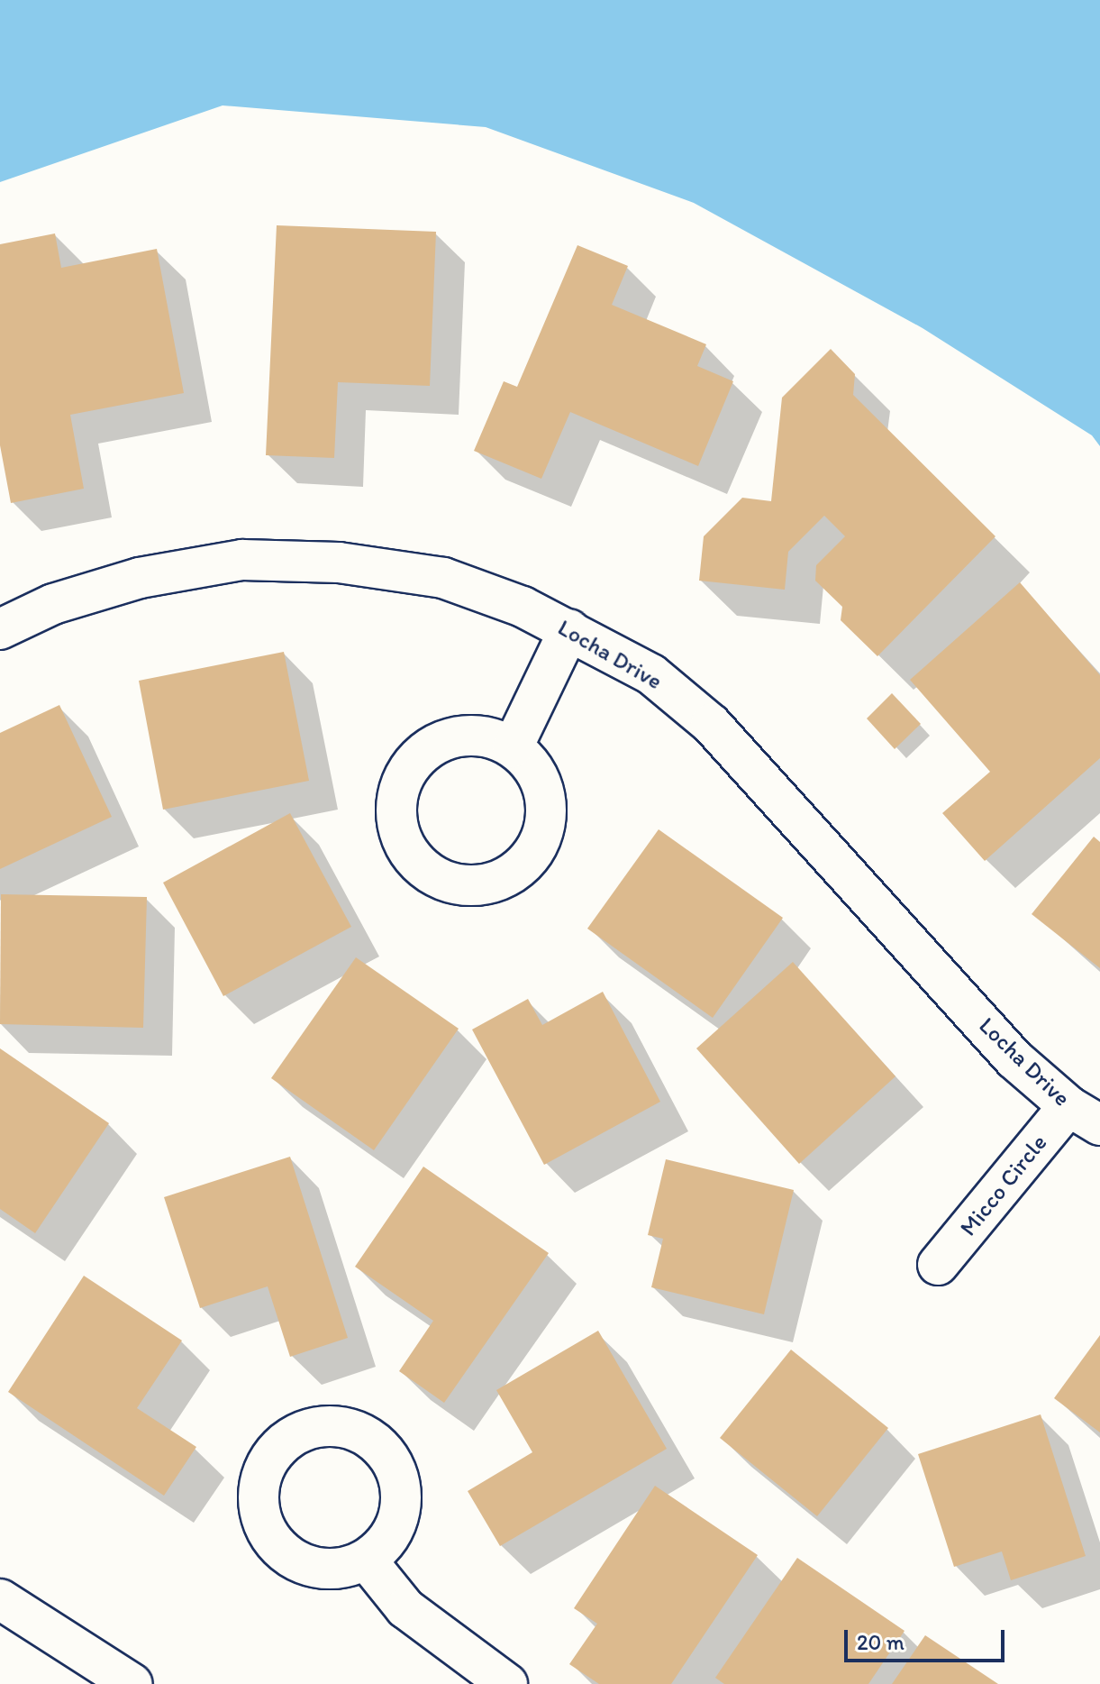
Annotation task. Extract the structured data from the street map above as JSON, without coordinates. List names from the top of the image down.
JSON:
{
  "streets": {
    "street": ["Locha Drive", "Micco Circle"]
  },
  "crossings": [
    ["Locha Drive", "Micco Circle"]
  ],
  "scale_bar": "20 m"
}
